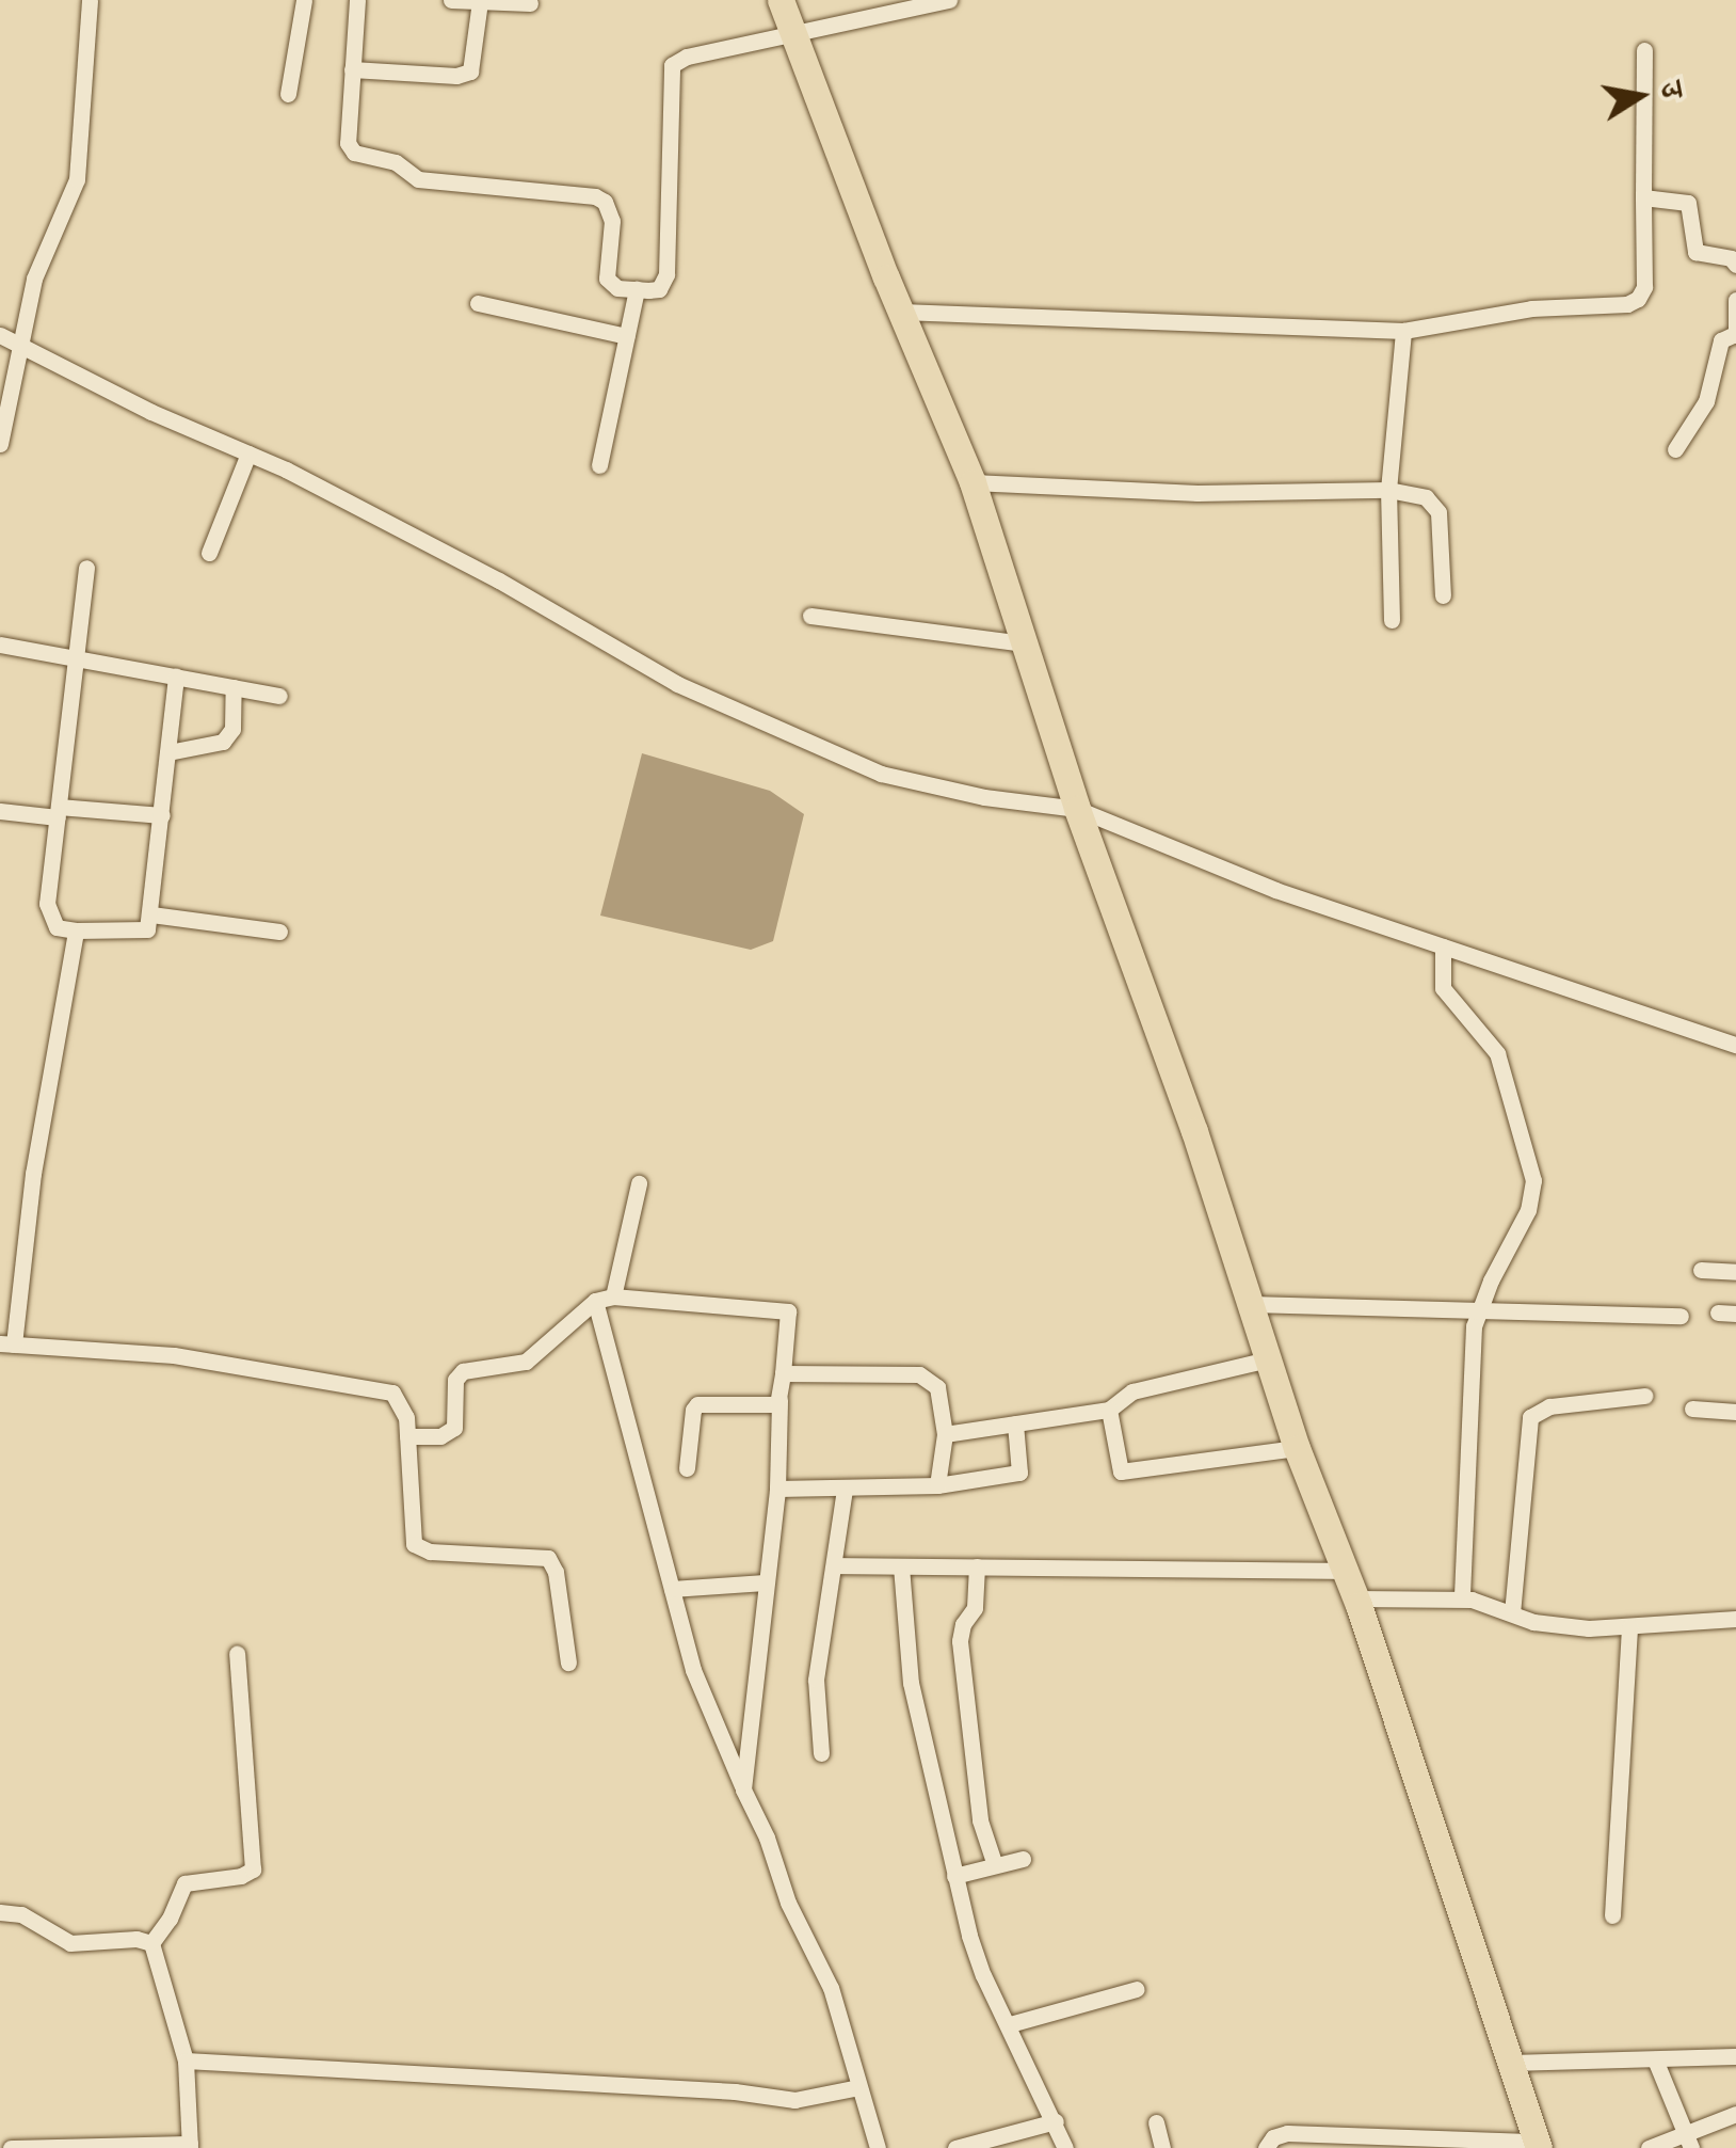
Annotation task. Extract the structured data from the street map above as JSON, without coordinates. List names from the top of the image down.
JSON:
{
  "north": "right"
}
